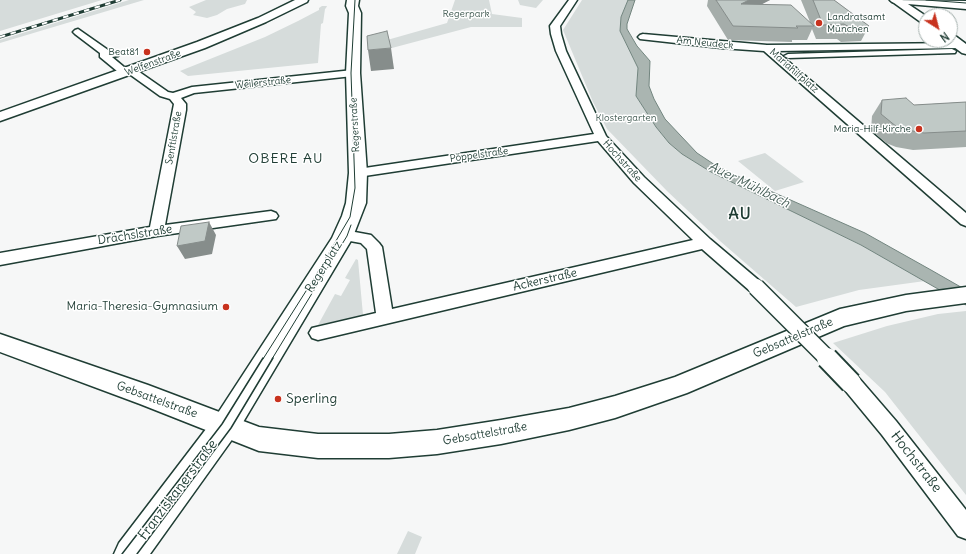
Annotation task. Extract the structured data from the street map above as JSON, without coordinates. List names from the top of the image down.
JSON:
{
  "streets": {
    "main road": ["Regerstraße", "Regerplatz", "Franziskanerstraße"],
    "street": [
      "Am Neudeck",
      "Welfenstraße",
      "Mariahilfplatz",
      "Weilerstraße",
      "Senftlstraße",
      "Pöppelstraße",
      "Hochstraße",
      "Drächslstraße",
      "Ackerstraße",
      "Gebsattelstraße"
    ]
  },
  "crossings": [
    ["Am Neudeck", "Mariahilfplatz"],
    ["Welfenstraße", "Senftlstraße"],
    ["Weilerstraße", "Regerstraße"],
    ["Weilerstraße", "Senftlstraße"],
    ["Regerstraße", "Pöppelstraße"],
    ["Regerstraße", "Regerplatz"],
    ["Senftlstraße", "Drächslstraße"],
    ["Pöppelstraße", "Hochstraße"],
    ["Hochstraße", "Ackerstraße"],
    ["Regerplatz", "Ackerstraße"],
    ["Regerplatz", "Gebsattelstraße"],
    ["Regerplatz", "Franziskanerstraße"],
    ["Gebsattelstraße", "Franziskanerstraße"]
  ],
  "districts": ["OBERE AU", "AU"],
  "water": ["Auer Mühlbach"],
  "parks": ["Regerpark", "Klostergarten"],
  "places": [
    "Landratsamt München",
    "Beat81",
    "Maria-Hilf-Kirche",
    "Maria-Theresia-Gymnasium",
    "Sperling"
  ],
  "north": "bottom right"
}
